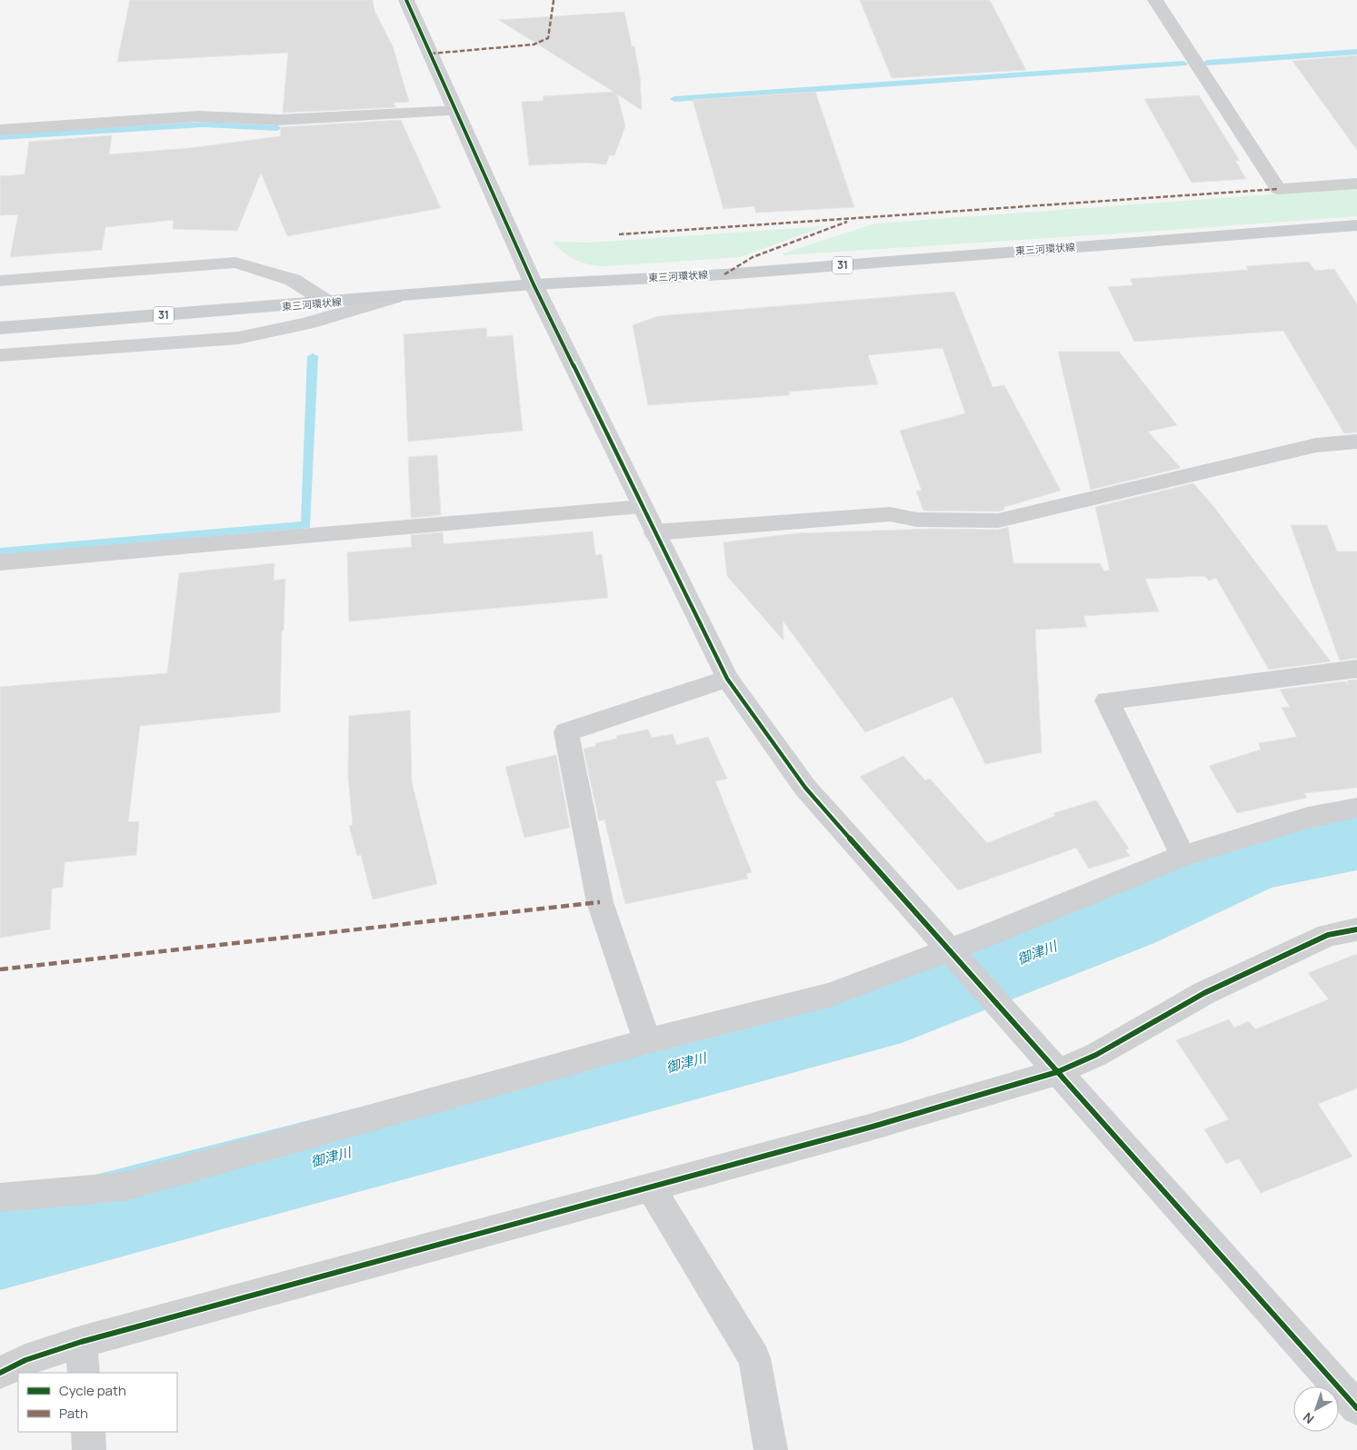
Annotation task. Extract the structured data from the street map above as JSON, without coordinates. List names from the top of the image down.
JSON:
{
  "streets": {
    "main road": ["東三河環状線", "31"]
  },
  "water": ["御津川"],
  "legend": ["Cycle path", "Path"],
  "north": "bottom left"
}
